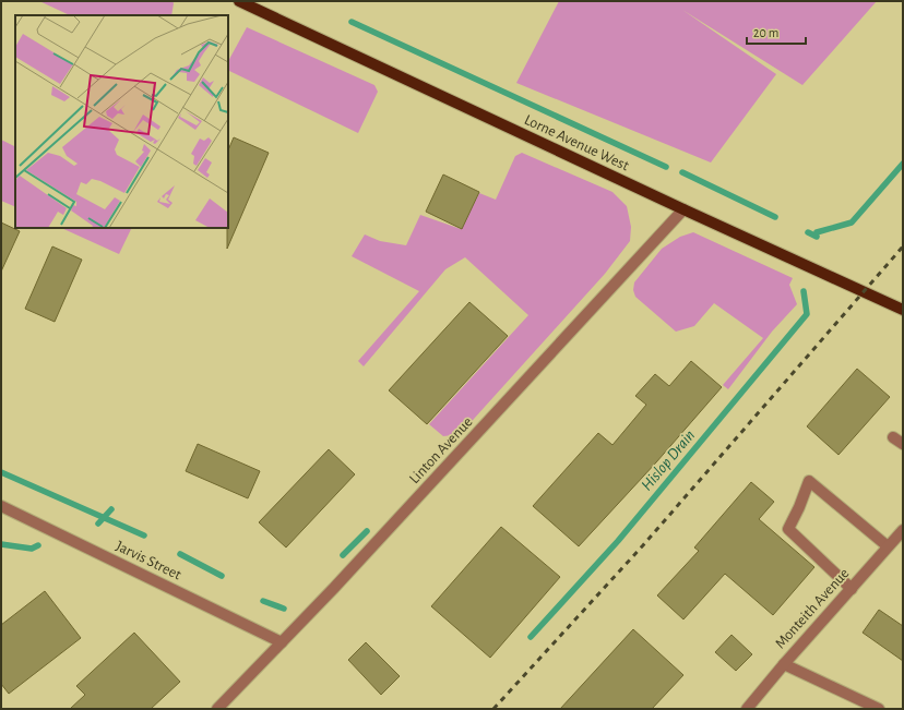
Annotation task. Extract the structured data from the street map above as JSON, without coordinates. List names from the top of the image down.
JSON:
{
  "streets": {
    "main road": ["Lorne Avenue West"],
    "street": ["Linton Avenue", "Jarvis Street", "Monteith Avenue"]
  },
  "crossings": [
    ["Lorne Avenue West", "Linton Avenue"],
    ["Linton Avenue", "Jarvis Street"]
  ],
  "water": ["Hislop Drain"],
  "scale_bar": "20 m"
}
